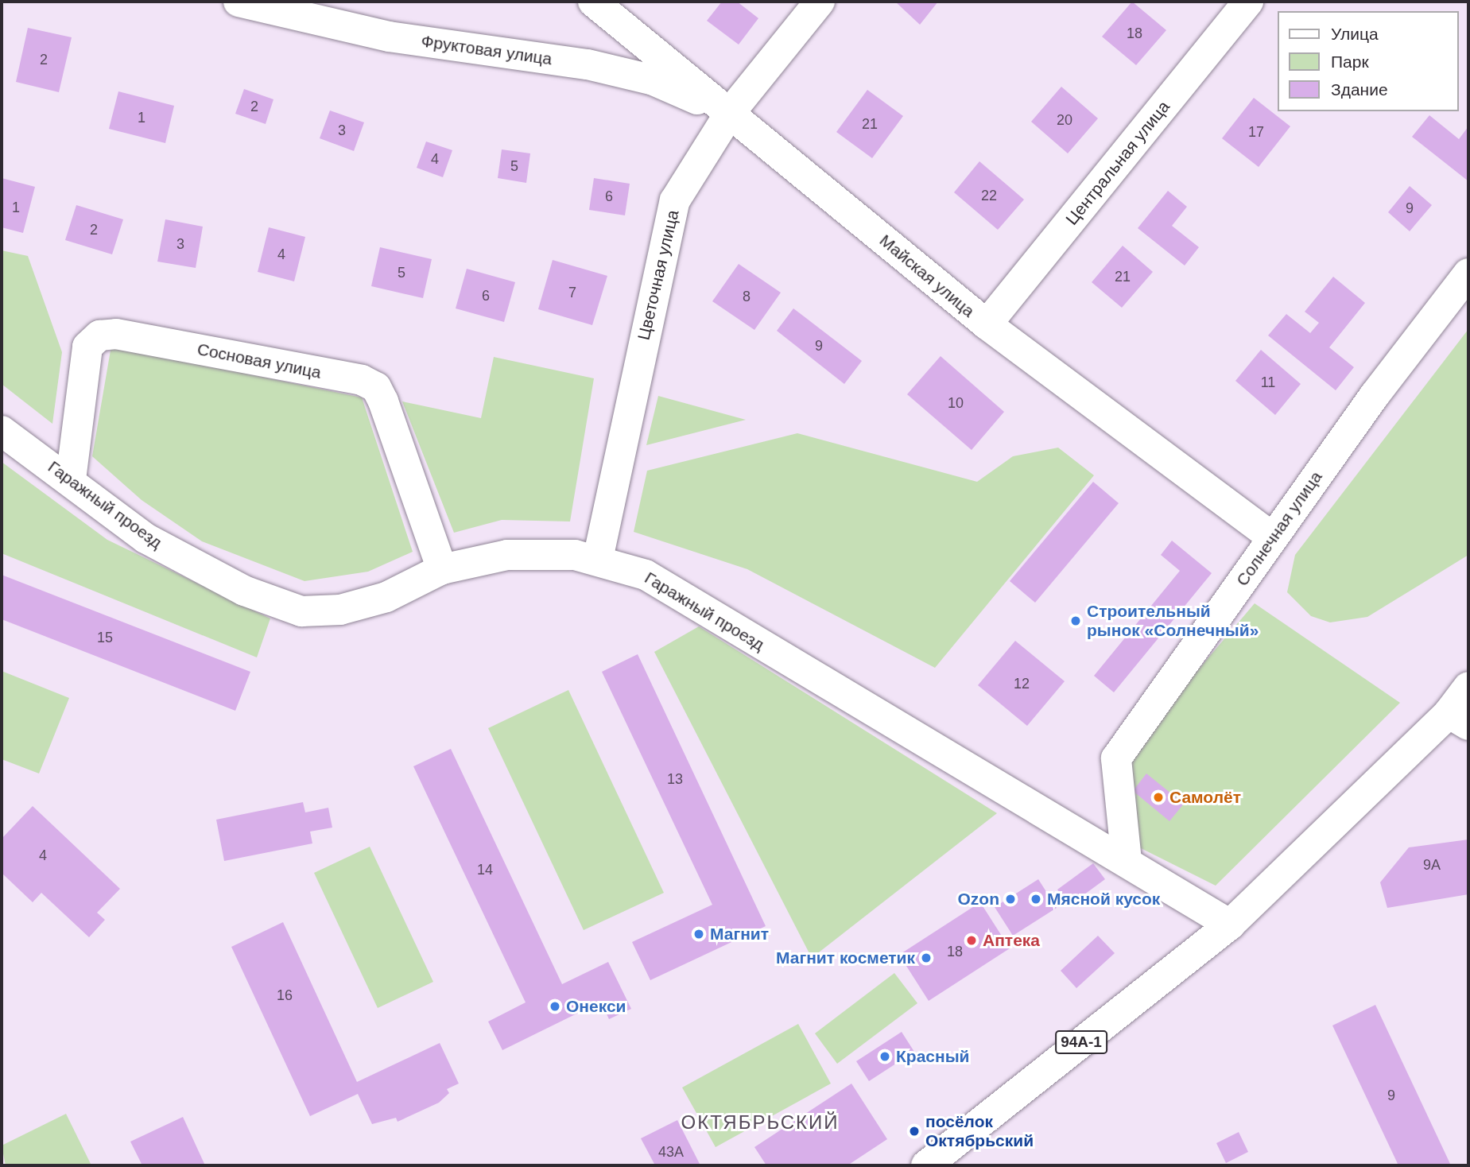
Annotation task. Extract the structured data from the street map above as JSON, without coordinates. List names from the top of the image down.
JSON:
{
  "streets": {
    "street": [
      "Фруктовая улица",
      "Центральная улица",
      "Цветочная улица",
      "Майская улица",
      "Сосновая улица",
      "Гаражный проезд",
      "Солнечная улица",
      "94А-1"
    ]
  },
  "crossings": [
    ["Фруктовая улица", "Цветочная улица"],
    ["Фруктовая улица", "Майская улица"],
    ["Центральная улица", "Майская улица"],
    ["Цветочная улица", "Майская улица"],
    ["Цветочная улица", "Гаражный проезд"],
    ["Майская улица", "Солнечная улица"],
    ["Сосновая улица", "Гаражный проезд"],
    ["Гаражный проезд", "Солнечная улица"],
    ["Гаражный проезд", "94А-1"]
  ],
  "districts": ["ОКТЯБРЬСКИЙ"],
  "places": [
    "Строительный рынок «Солнечный»",
    "Самолёт",
    "Ozon",
    "Мясной кусок",
    "Магнит",
    "Аптека",
    "Магнит косметик",
    "Онекси",
    "Красный",
    "посёлок Октябрьский"
  ],
  "house_numbers": [
    "18",
    "2",
    "2",
    "1",
    "20",
    "21",
    "3",
    "17",
    "4",
    "5",
    "22",
    "6",
    "1",
    "9",
    "2",
    "3",
    "4",
    "5",
    "21",
    "7",
    "6",
    "8",
    "9",
    "11",
    "10",
    "15",
    "12",
    "13",
    "4",
    "9А",
    "14",
    "18",
    "16",
    "9",
    "43А"
  ],
  "legend": ["Улица", "Парк", "Здание"]
}
